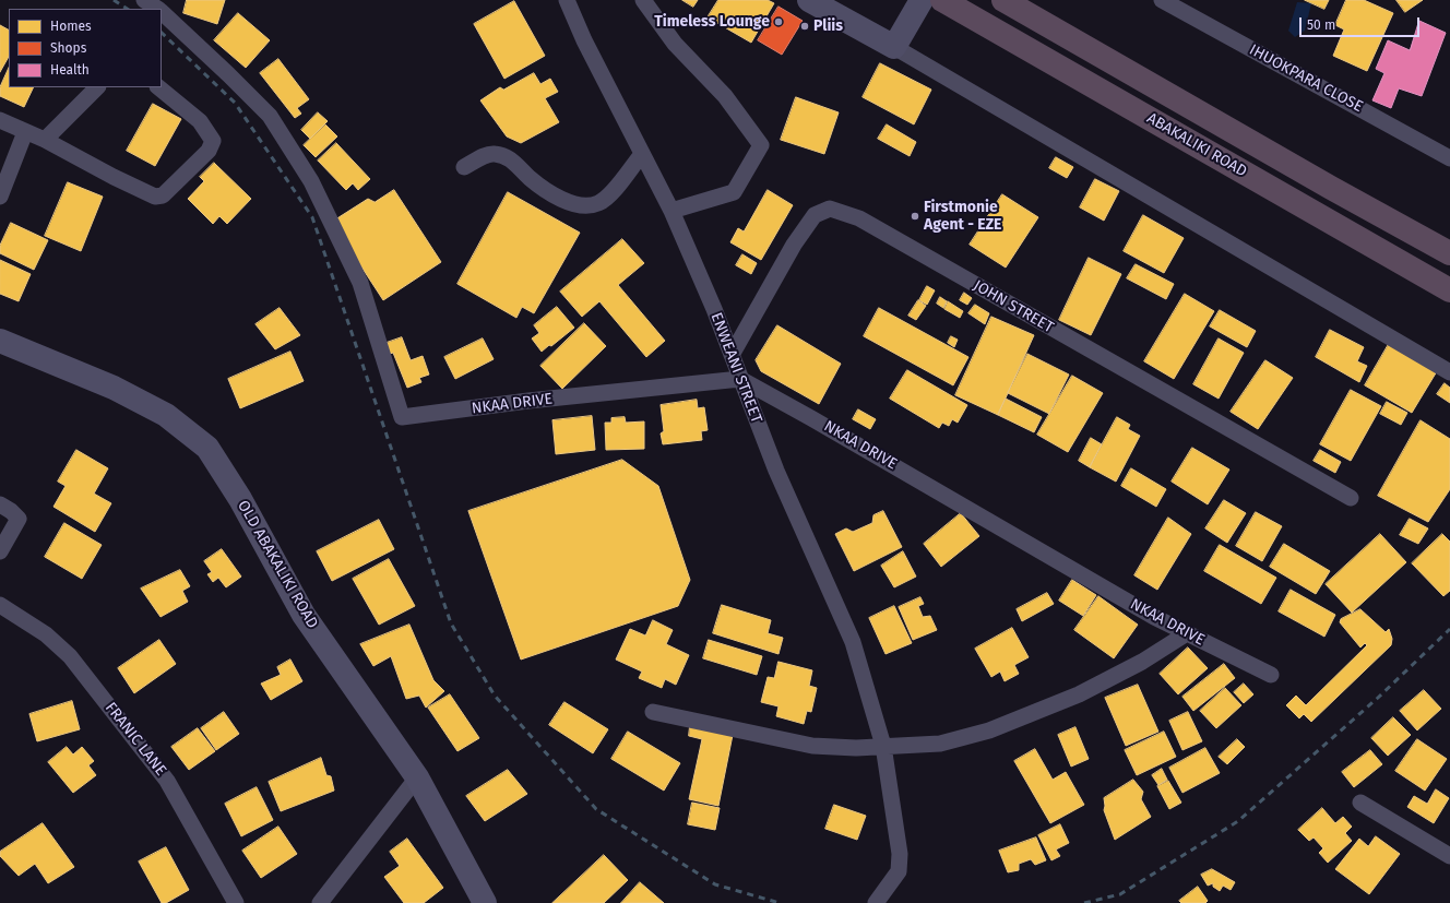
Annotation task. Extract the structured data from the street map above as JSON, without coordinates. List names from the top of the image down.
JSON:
{
  "streets": {
    "highway": ["ABAKALIKI ROAD"],
    "main road": ["OLD ABAKALIKI ROAD"],
    "street": [
      "IHUOKPARA CLOSE",
      "JOHN STREET",
      "ENWEANI STREET",
      "NKAA DRIVE",
      "FRANIC LANE"
    ]
  },
  "crossings": [
    ["JOHN STREET", "ENWEANI STREET"],
    ["ENWEANI STREET", "NKAA DRIVE"]
  ],
  "places": ["Timeless Lounge", "Pliis", "Firstmonie Agent - EZE"],
  "legend": ["Homes", "Shops", "Health"],
  "scale_bar": "50 m"
}
